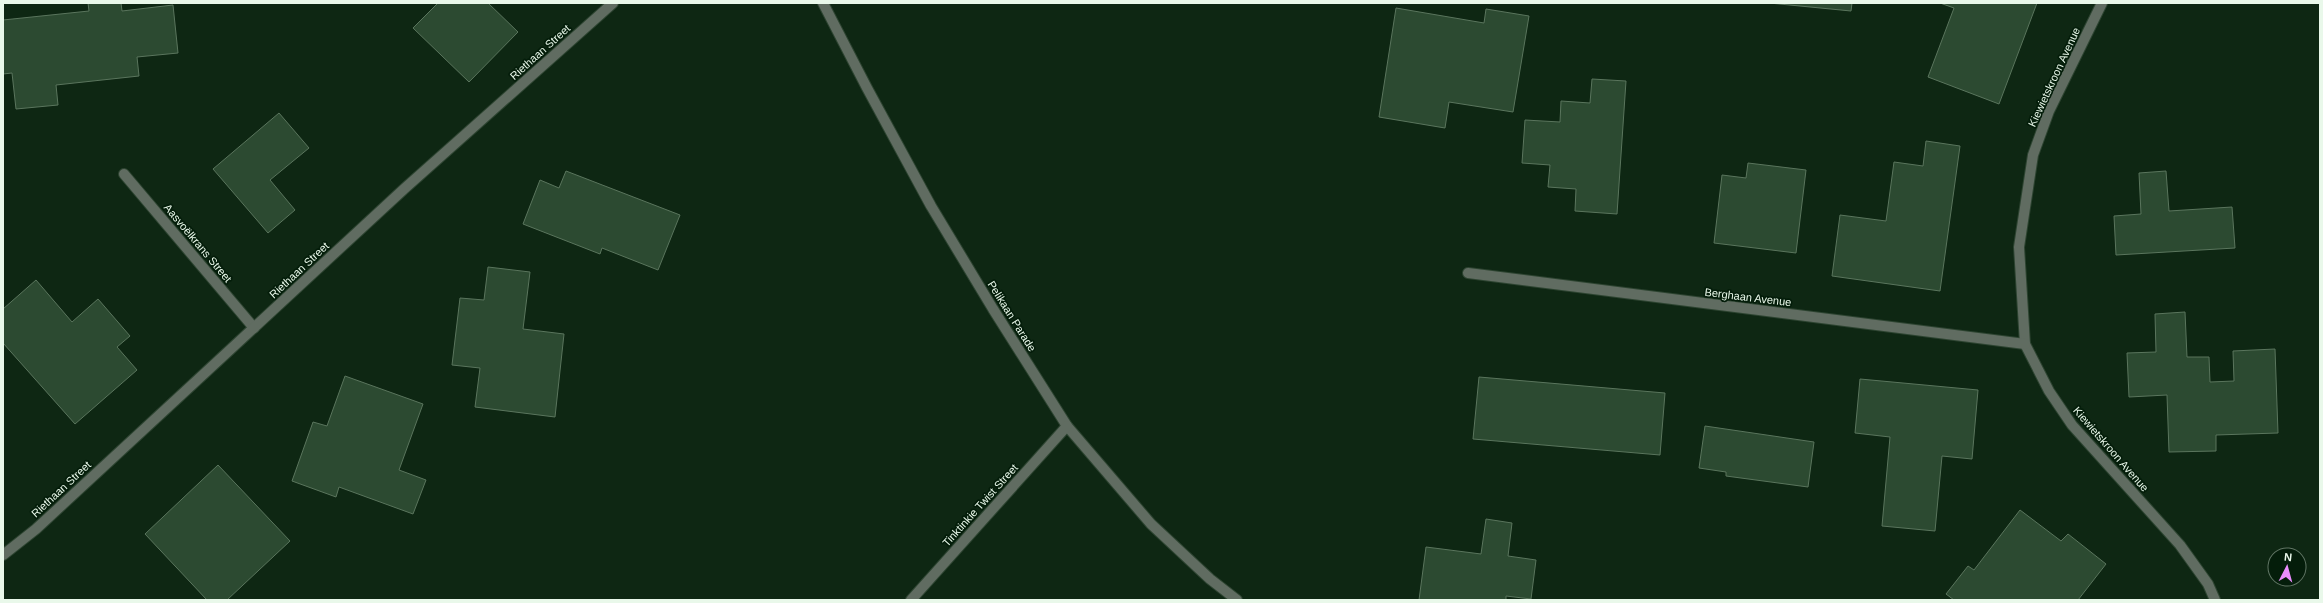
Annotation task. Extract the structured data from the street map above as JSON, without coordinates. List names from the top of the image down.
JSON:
{
  "streets": {
    "street": [
      "Riethaan Street",
      "Kiewietskroon Avenue",
      "Aasvoëlkrans Street",
      "Berghaan Avenue",
      "Pelikaan Parade",
      "Tinktinkie Twist Street"
    ]
  },
  "crossings": [
    ["Riethaan Street", "Aasvoëlkrans Street"],
    ["Kiewietskroon Avenue", "Berghaan Avenue"],
    ["Pelikaan Parade", "Tinktinkie Twist Street"]
  ],
  "north": "top"
}
